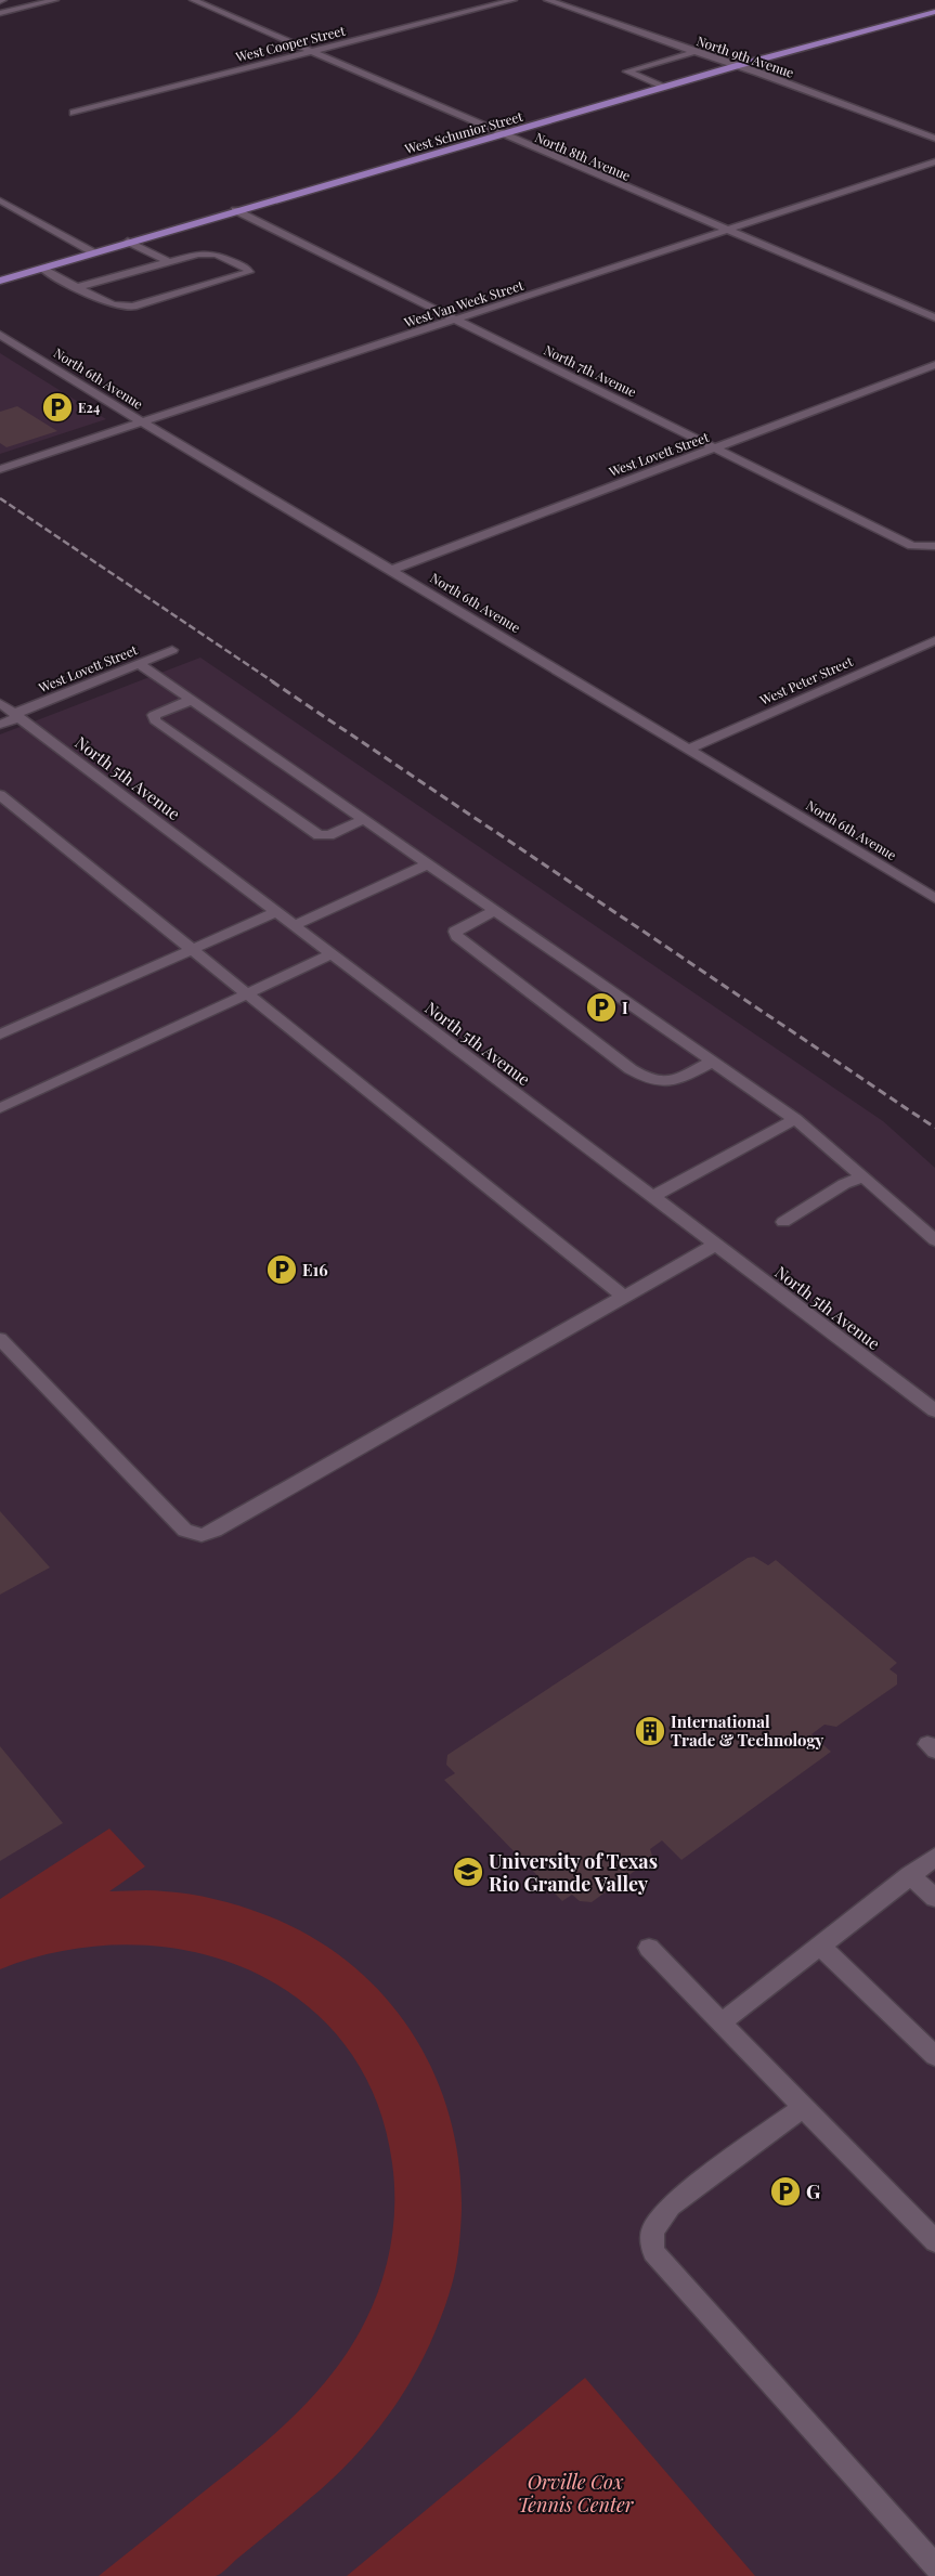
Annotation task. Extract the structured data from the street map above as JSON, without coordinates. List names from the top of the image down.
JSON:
{
  "streets": {
    "main road": ["West Schunior Street"],
    "street": [
      "West Cooper Street",
      "North 9th Avenue",
      "North 8th Avenue",
      "West Van Week Street",
      "North 7th Avenue",
      "North 6th Avenue",
      "West Lovett Street",
      "West Peter Street",
      "North 5th Avenue"
    ]
  },
  "crossings": [
    ["West Cooper Street", "North 8th Avenue"],
    ["North 9th Avenue", "West Schunior Street"],
    ["West Schunior Street", "North 8th Avenue"],
    ["West Schunior Street", "North 7th Avenue"],
    ["North 8th Avenue", "West Van Week Street"],
    ["West Van Week Street", "North 7th Avenue"],
    ["West Van Week Street", "North 6th Avenue"],
    ["North 7th Avenue", "West Lovett Street"],
    ["North 6th Avenue", "West Lovett Street"],
    ["North 6th Avenue", "West Peter Street"],
    ["West Lovett Street", "North 5th Avenue"]
  ],
  "parks": ["Orville Cox Tennis Center"],
  "places": {
    "parking": [
      "E24",
      "I",
      "E16",
      "G"
    ],
    "building": ["International Trade & Technology"],
    "school or university": ["University of Texas Rio Grande Valley"]
  }
}
